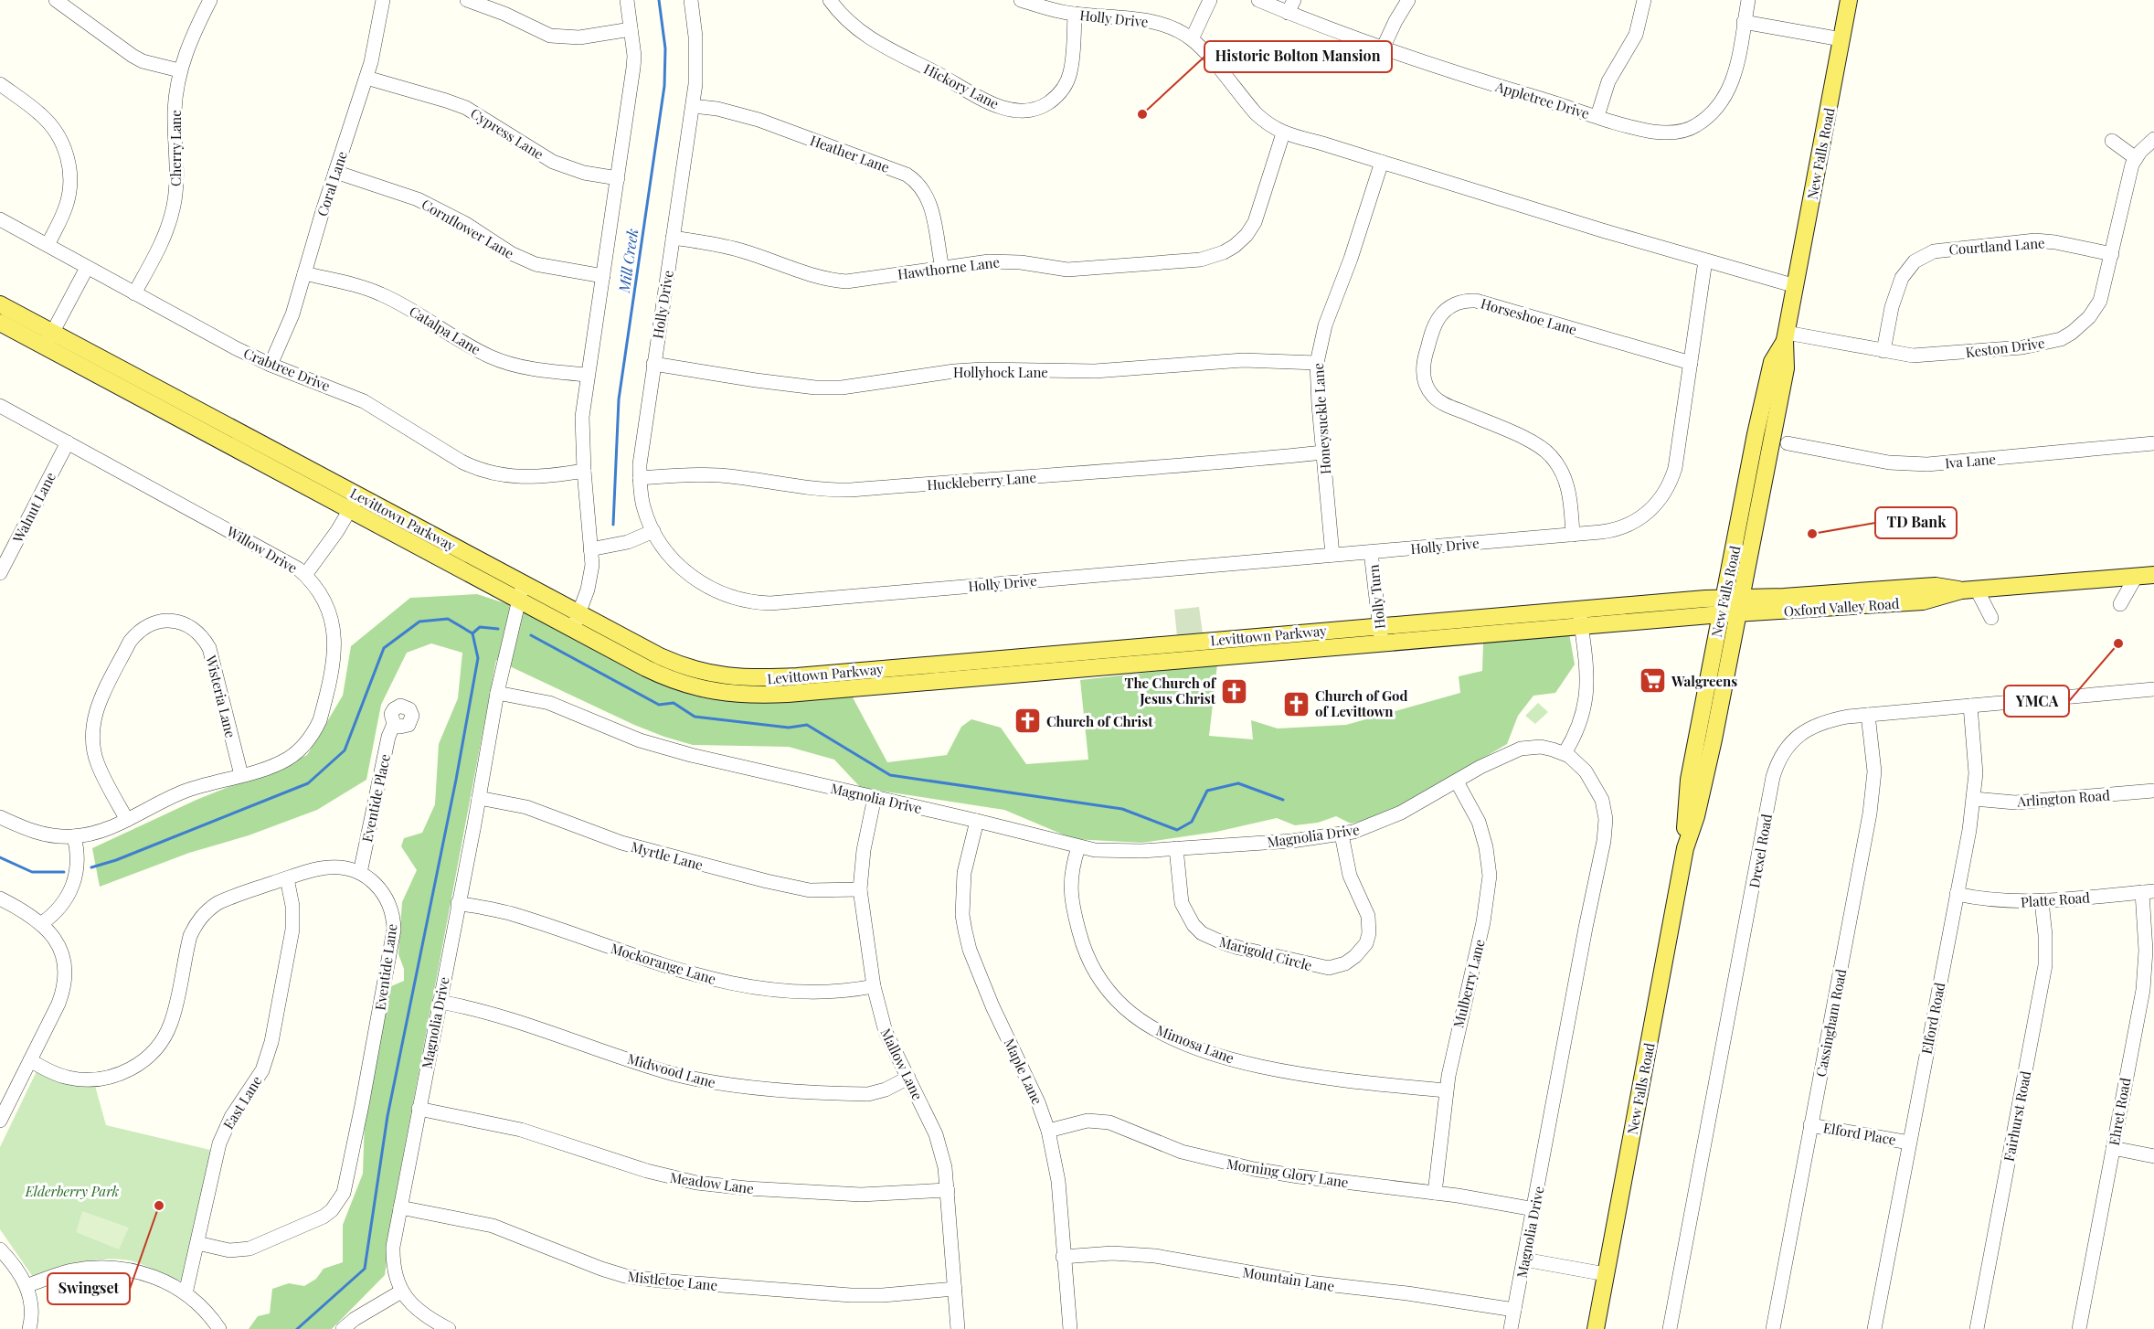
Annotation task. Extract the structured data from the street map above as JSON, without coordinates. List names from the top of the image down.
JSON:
{
  "streets": {
    "main road": ["New Falls Road", "Levittown Parkway", "Oxford Valley Road"],
    "street": [
      "Holly Drive",
      "Hickory Lane",
      "Appletree Drive",
      "Cypress Lane",
      "Cherry Lane",
      "Heather Lane",
      "Coral Lane",
      "Cornflower Lane",
      "Courtland Lane",
      "Hawthorne Lane",
      "Horseshoe Lane",
      "Catalpa Lane",
      "Keston Drive",
      "Crabtree Drive",
      "Hollyhock Lane",
      "Honeysuckle Lane",
      "Iva Lane",
      "Huckleberry Lane",
      "Walnut Lane",
      "Willow Drive",
      "Holly Turn",
      "Wisteria Lane",
      "Eventide Place",
      "Magnolia Drive",
      "Arlington Road",
      "Drexel Road",
      "Myrtle Lane",
      "Platte Road",
      "Marigold Circle",
      "Mockorange Lane",
      "Eventide Lane",
      "Mulberry Lane",
      "Elford Road",
      "Cassingham Road",
      "Mimosa Lane",
      "Mallow Lane",
      "Midwood Lane",
      "Maple Lane",
      "East Lane",
      "Ehret Road",
      "Fairhurst Road",
      "Elford Place",
      "Morning Glory Lane",
      "Meadow Lane",
      "Mountain Lane",
      "Mistletoe Lane"
    ]
  },
  "crossings": [
    ["Holly Drive", "Hickory Lane"],
    ["Holly Drive", "Heather Lane"],
    ["Holly Drive", "New Falls Road"],
    ["Holly Drive", "Hawthorne Lane"],
    ["Holly Drive", "Horseshoe Lane"],
    ["Holly Drive", "Hollyhock Lane"],
    ["Holly Drive", "Honeysuckle Lane"],
    ["Holly Drive", "Huckleberry Lane"],
    ["Holly Drive", "Holly Turn"],
    ["Cypress Lane", "Coral Lane"],
    ["Cherry Lane", "Crabtree Drive"],
    ["Heather Lane", "Hawthorne Lane"],
    ["New Falls Road", "Keston Drive"],
    ["New Falls Road", "Levittown Parkway"],
    ["New Falls Road", "Oxford Valley Road"],
    ["Coral Lane", "Cornflower Lane"],
    ["Coral Lane", "Catalpa Lane"],
    ["Coral Lane", "Crabtree Drive"],
    ["Courtland Lane", "Keston Drive"],
    ["Hollyhock Lane", "Honeysuckle Lane"],
    ["Honeysuckle Lane", "Huckleberry Lane"],
    ["Walnut Lane", "Willow Drive"],
    ["Levittown Parkway", "Holly Turn"],
    ["Levittown Parkway", "Oxford Valley Road"],
    ["Levittown Parkway", "Magnolia Drive"],
    ["Willow Drive", "Wisteria Lane"],
    ["Eventide Place", "Eventide Lane"],
    ["Magnolia Drive", "Myrtle Lane"],
    ["Magnolia Drive", "Marigold Circle"],
    ["Magnolia Drive", "Mockorange Lane"],
    ["Magnolia Drive", "Mulberry Lane"],
    ["Magnolia Drive", "Mimosa Lane"],
    ["Magnolia Drive", "Mallow Lane"],
    ["Magnolia Drive", "Midwood Lane"],
    ["Magnolia Drive", "Maple Lane"],
    ["Magnolia Drive", "Morning Glory Lane"],
    ["Magnolia Drive", "Meadow Lane"],
    ["Magnolia Drive", "Mountain Lane"],
    ["Magnolia Drive", "Mistletoe Lane"],
    ["Arlington Road", "Elford Road"],
    ["Drexel Road", "Elford Road"],
    ["Drexel Road", "Cassingham Road"],
    ["Myrtle Lane", "Mallow Lane"],
    ["Platte Road", "Elford Road"],
    ["Platte Road", "Ehret Road"],
    ["Platte Road", "Fairhurst Road"],
    ["Mockorange Lane", "Mallow Lane"],
    ["Eventide Lane", "East Lane"],
    ["Mulberry Lane", "Mimosa Lane"],
    ["Mulberry Lane", "Morning Glory Lane"],
    ["Elford Road", "Elford Place"],
    ["Cassingham Road", "Elford Place"],
    ["Mallow Lane", "Midwood Lane"],
    ["Mallow Lane", "Meadow Lane"],
    ["Mallow Lane", "Mistletoe Lane"],
    ["Maple Lane", "Morning Glory Lane"],
    ["Maple Lane", "Mountain Lane"]
  ],
  "water": ["Mill Creek"],
  "parks": ["Elderberry Park"],
  "places": {
    "other": [
      "Historic Bolton Mansion",
      "TD Bank",
      "YMCA",
      "Swingset"
    ],
    "supermarket": ["Walgreens"],
    "church": ["The Church of Jesus Christ", "Church of God of Levittown", "Church of Christ"]
  }
}
